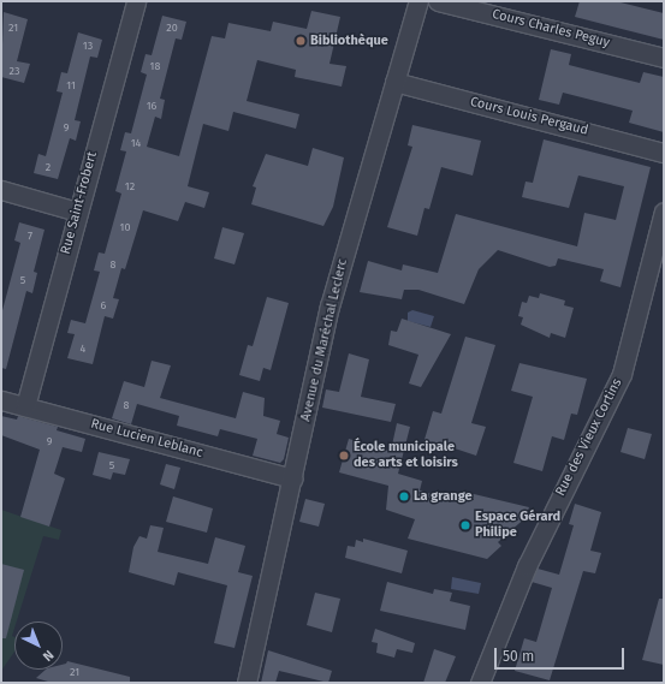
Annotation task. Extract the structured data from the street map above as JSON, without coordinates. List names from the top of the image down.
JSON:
{
  "streets": {
    "street": [
      "Cours Charles Peguy",
      "Cours Louis Pergaud",
      "Rue Saint-Frobert",
      "Avenue du Maréchal Leclerc",
      "Rue des Vieux Cortins",
      "Rue Lucien Leblanc"
    ]
  },
  "crossings": [
    ["Cours Louis Pergaud", "Avenue du Maréchal Leclerc"],
    ["Rue Saint-Frobert", "Rue Lucien Leblanc"],
    ["Avenue du Maréchal Leclerc", "Rue Lucien Leblanc"]
  ],
  "places": [
    "Bibliothèque",
    "École municipale des arts et loisirs",
    "La grange",
    "Espace Gérard Philipe"
  ],
  "house_numbers": [
    "21",
    "20",
    "13",
    "18",
    "23",
    "11",
    "16",
    "9",
    "14",
    "2",
    "12",
    "10",
    "7",
    "8",
    "5",
    "6",
    "4",
    "8",
    "9",
    "5",
    "21"
  ],
  "scale_bar": "50 m",
  "north": "bottom right"
}
